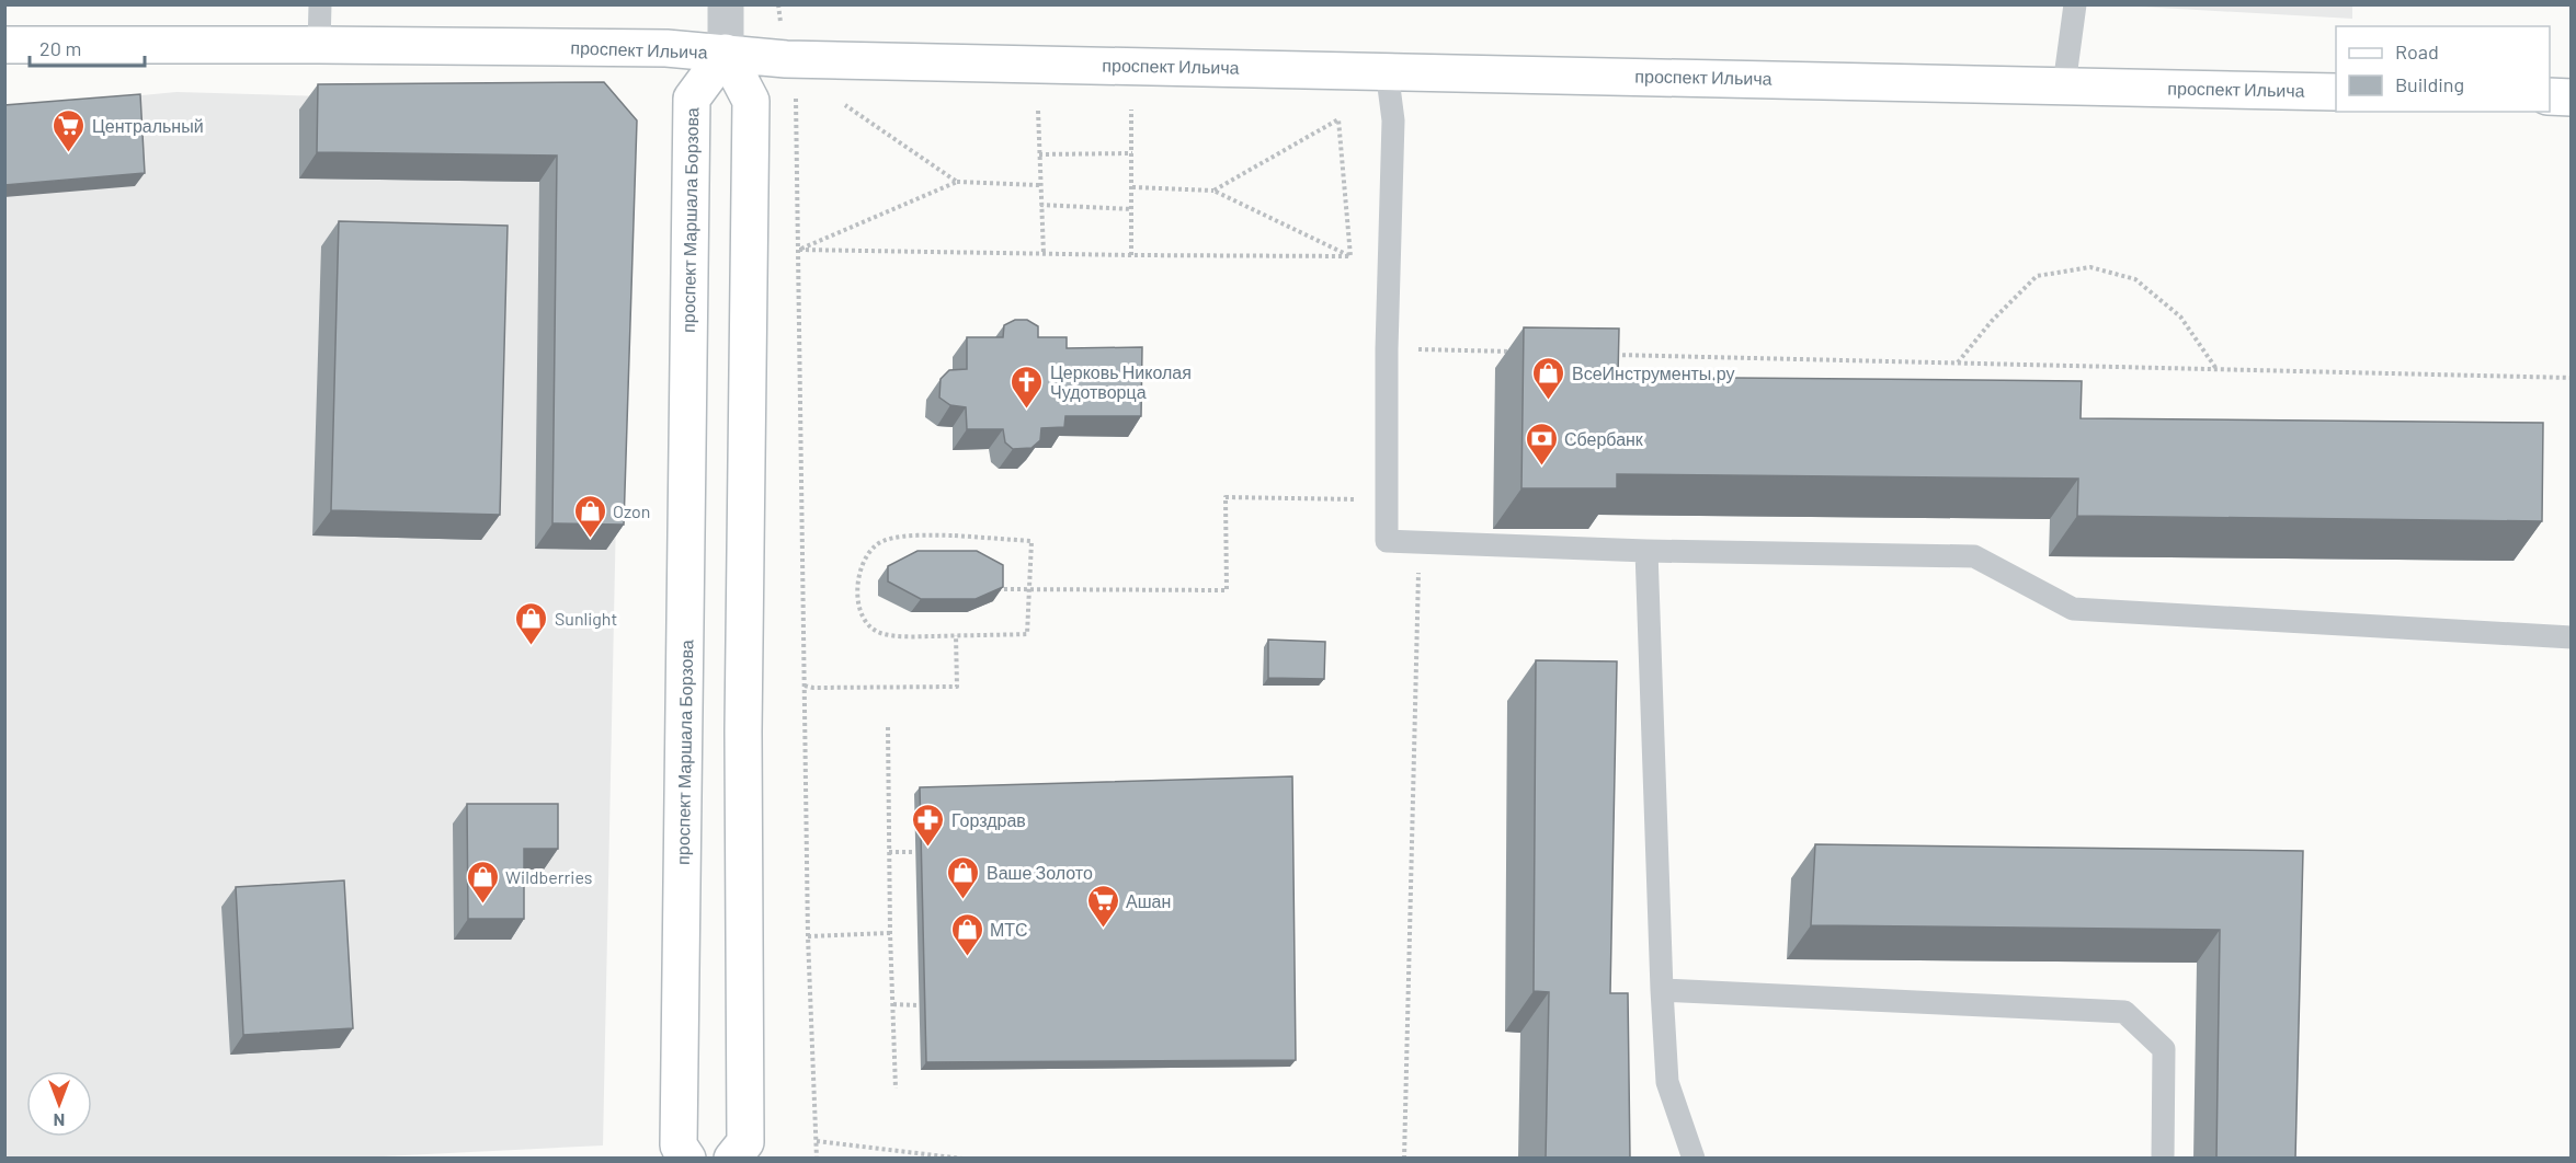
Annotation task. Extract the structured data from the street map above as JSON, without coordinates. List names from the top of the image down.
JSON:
{
  "streets": {
    "street": ["проспект Ильича", "проспект Маршала Борзова"]
  },
  "crossings": [
    ["проспект Ильича", "проспект Маршала Борзова"]
  ],
  "places": {
    "supermarket": ["Центральный", "Ашан"],
    "shop": [
      "ВсеИнструменты.ру",
      "Ozon",
      "Sunlight",
      "Ваше Золото",
      "Wildberries",
      "МТС"
    ],
    "church": ["Церковь Николая Чудотворца"],
    "bank": ["Сбербанк"],
    "pharmacy": ["Горздрав"]
  },
  "legend": ["Road", "Building"],
  "scale_bar": "20 m",
  "north": "bottom"
}
